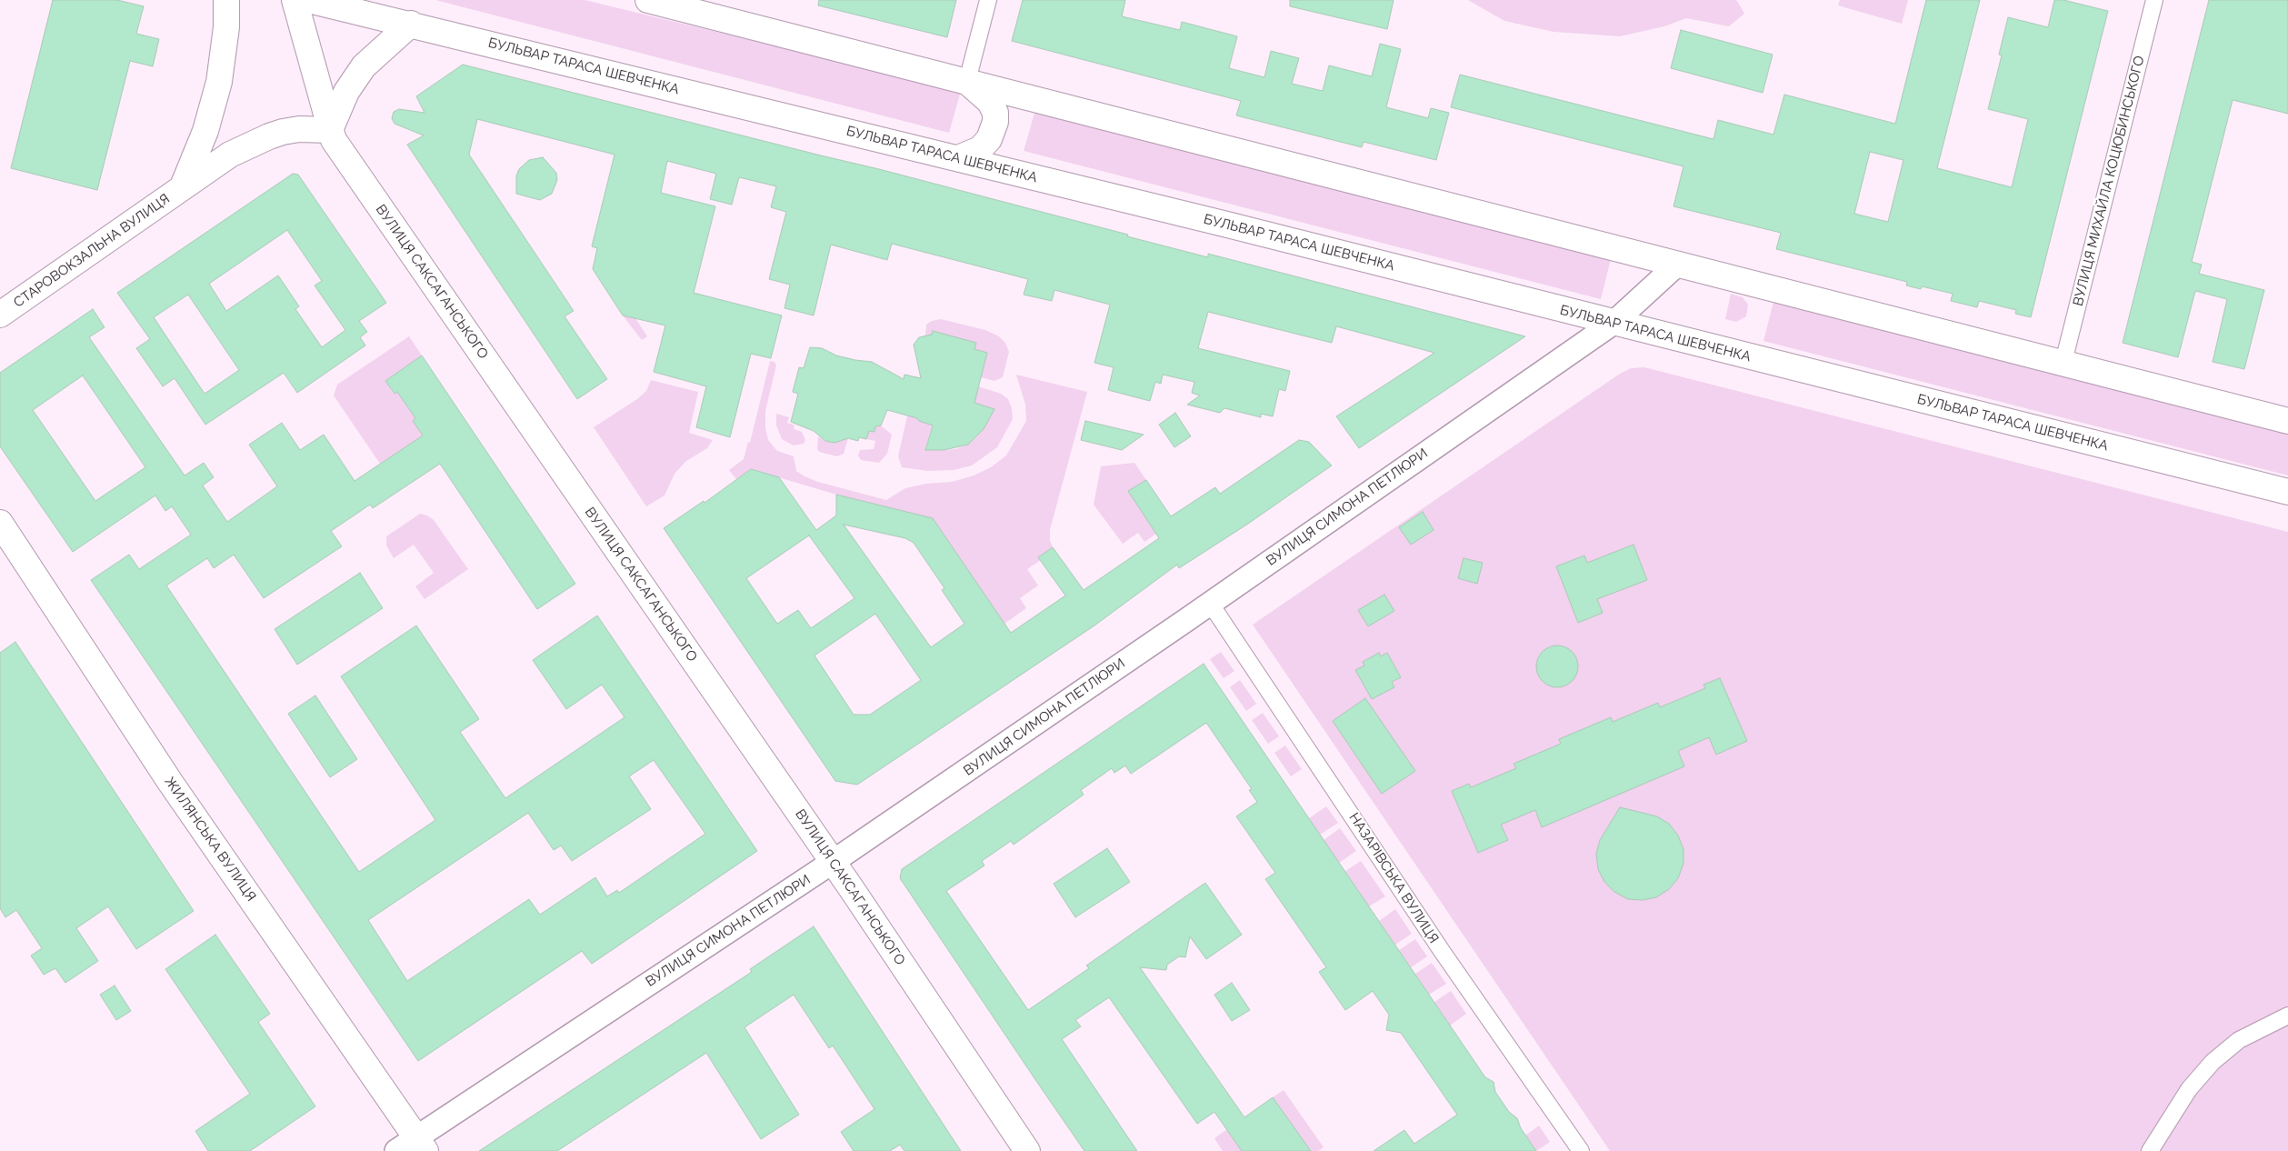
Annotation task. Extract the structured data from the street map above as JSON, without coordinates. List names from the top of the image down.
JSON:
{
  "streets": {
    "main road": [
      "БУЛЬВАР ТАРАСА ШЕВЧЕНКА",
      "СТАРОВОКЗАЛЬНА ВУЛИЦЯ",
      "ВУЛИЦЯ САКСАГАНСЬКОГО",
      "ВУЛИЦЯ СИМОНА ПЕТЛЮРИ",
      "ЖИЛЯНСЬКА ВУЛИЦЯ"
    ],
    "street": ["ВУЛИЦЯ МИХАЙЛА КОЦЮБИНСЬКОГО", "НАЗАРІВСЬКА ВУЛИЦЯ"]
  },
  "crossings": [
    ["БУЛЬВАР ТАРАСА ШЕВЧЕНКА", "ВУЛИЦЯ СИМОНА ПЕТЛЮРИ"],
    ["СТАРОВОКЗАЛЬНА ВУЛИЦЯ", "ВУЛИЦЯ САКСАГАНСЬКОГО"],
    ["ВУЛИЦЯ САКСАГАНСЬКОГО", "ВУЛИЦЯ СИМОНА ПЕТЛЮРИ"],
    ["ВУЛИЦЯ СИМОНА ПЕТЛЮРИ", "ЖИЛЯНСЬКА ВУЛИЦЯ"],
    ["ВУЛИЦЯ СИМОНА ПЕТЛЮРИ", "НАЗАРІВСЬКА ВУЛИЦЯ"]
  ]
}
